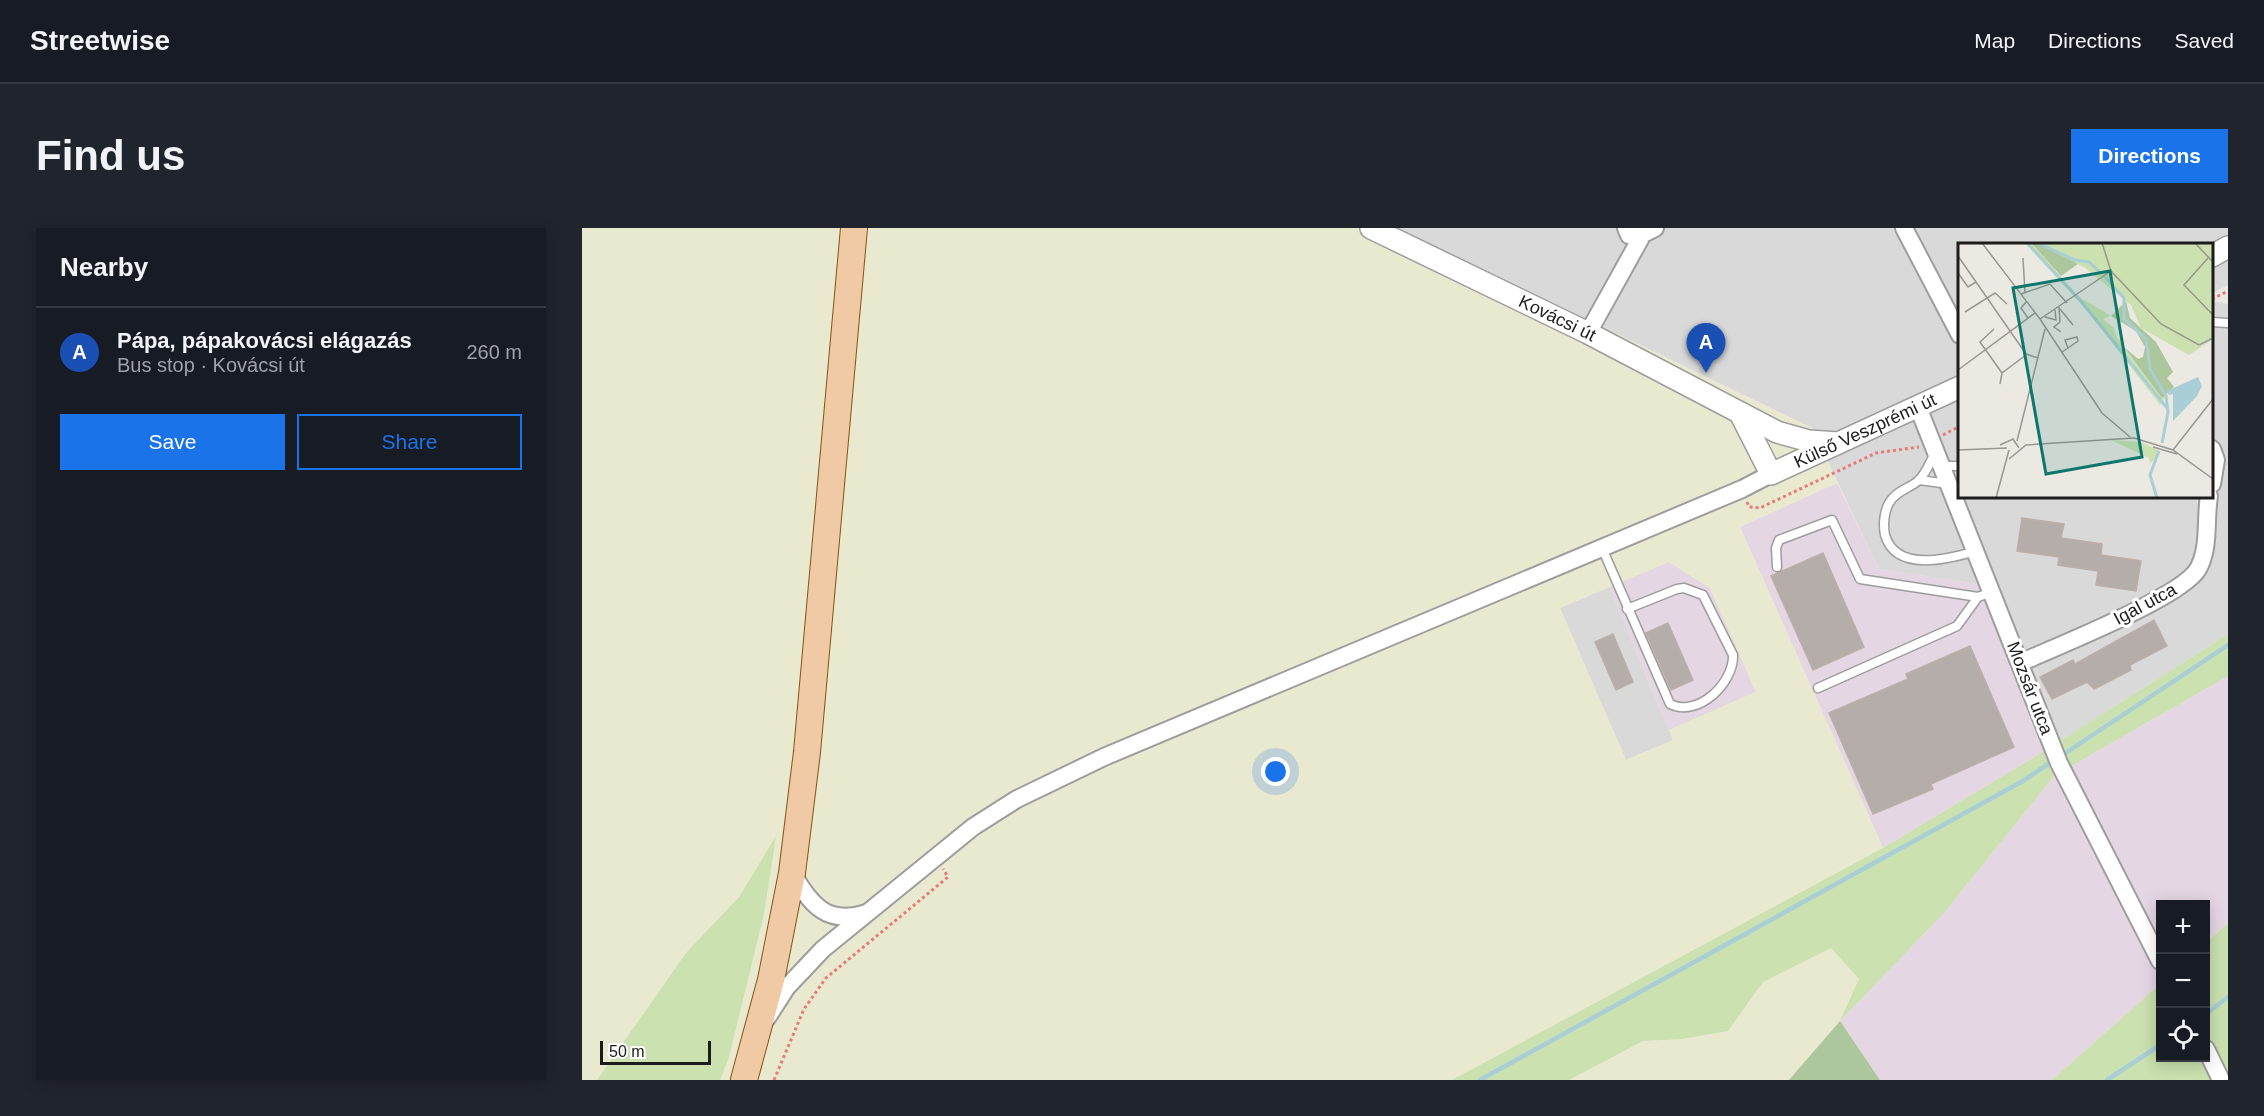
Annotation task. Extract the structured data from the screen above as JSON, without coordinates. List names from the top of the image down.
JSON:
{
  "streets": {
    "street": [
      "Kovácsi út",
      "Külső Veszprémi út",
      "Igal utca",
      "Mozsár utca"
    ]
  },
  "crossings": [
    ["Kovácsi út", "Külső Veszprémi út"],
    ["Külső Veszprémi út", "Mozsár utca"],
    ["Igal utca", "Mozsár utca"]
  ],
  "scale_bar": "50 m",
  "page": {
    "header": "Streetwise",
    "nav": ["Map", "Directions", "Saved"],
    "buttons": [
      "Directions",
      ["Save", "Share"]
    ],
    "title": "Find us",
    "heading": "Nearby",
    "list": [
      {
        "mark": "A",
        "name": "Pápa, pápakovácsi elágazás",
        "note": "Bus stop · Kovácsi út",
        "value": "260 m"
      }
    ],
    "pins": "A",
    "map_buttons": ["+", "−"],
    "scale": "50 m"
  }
}
